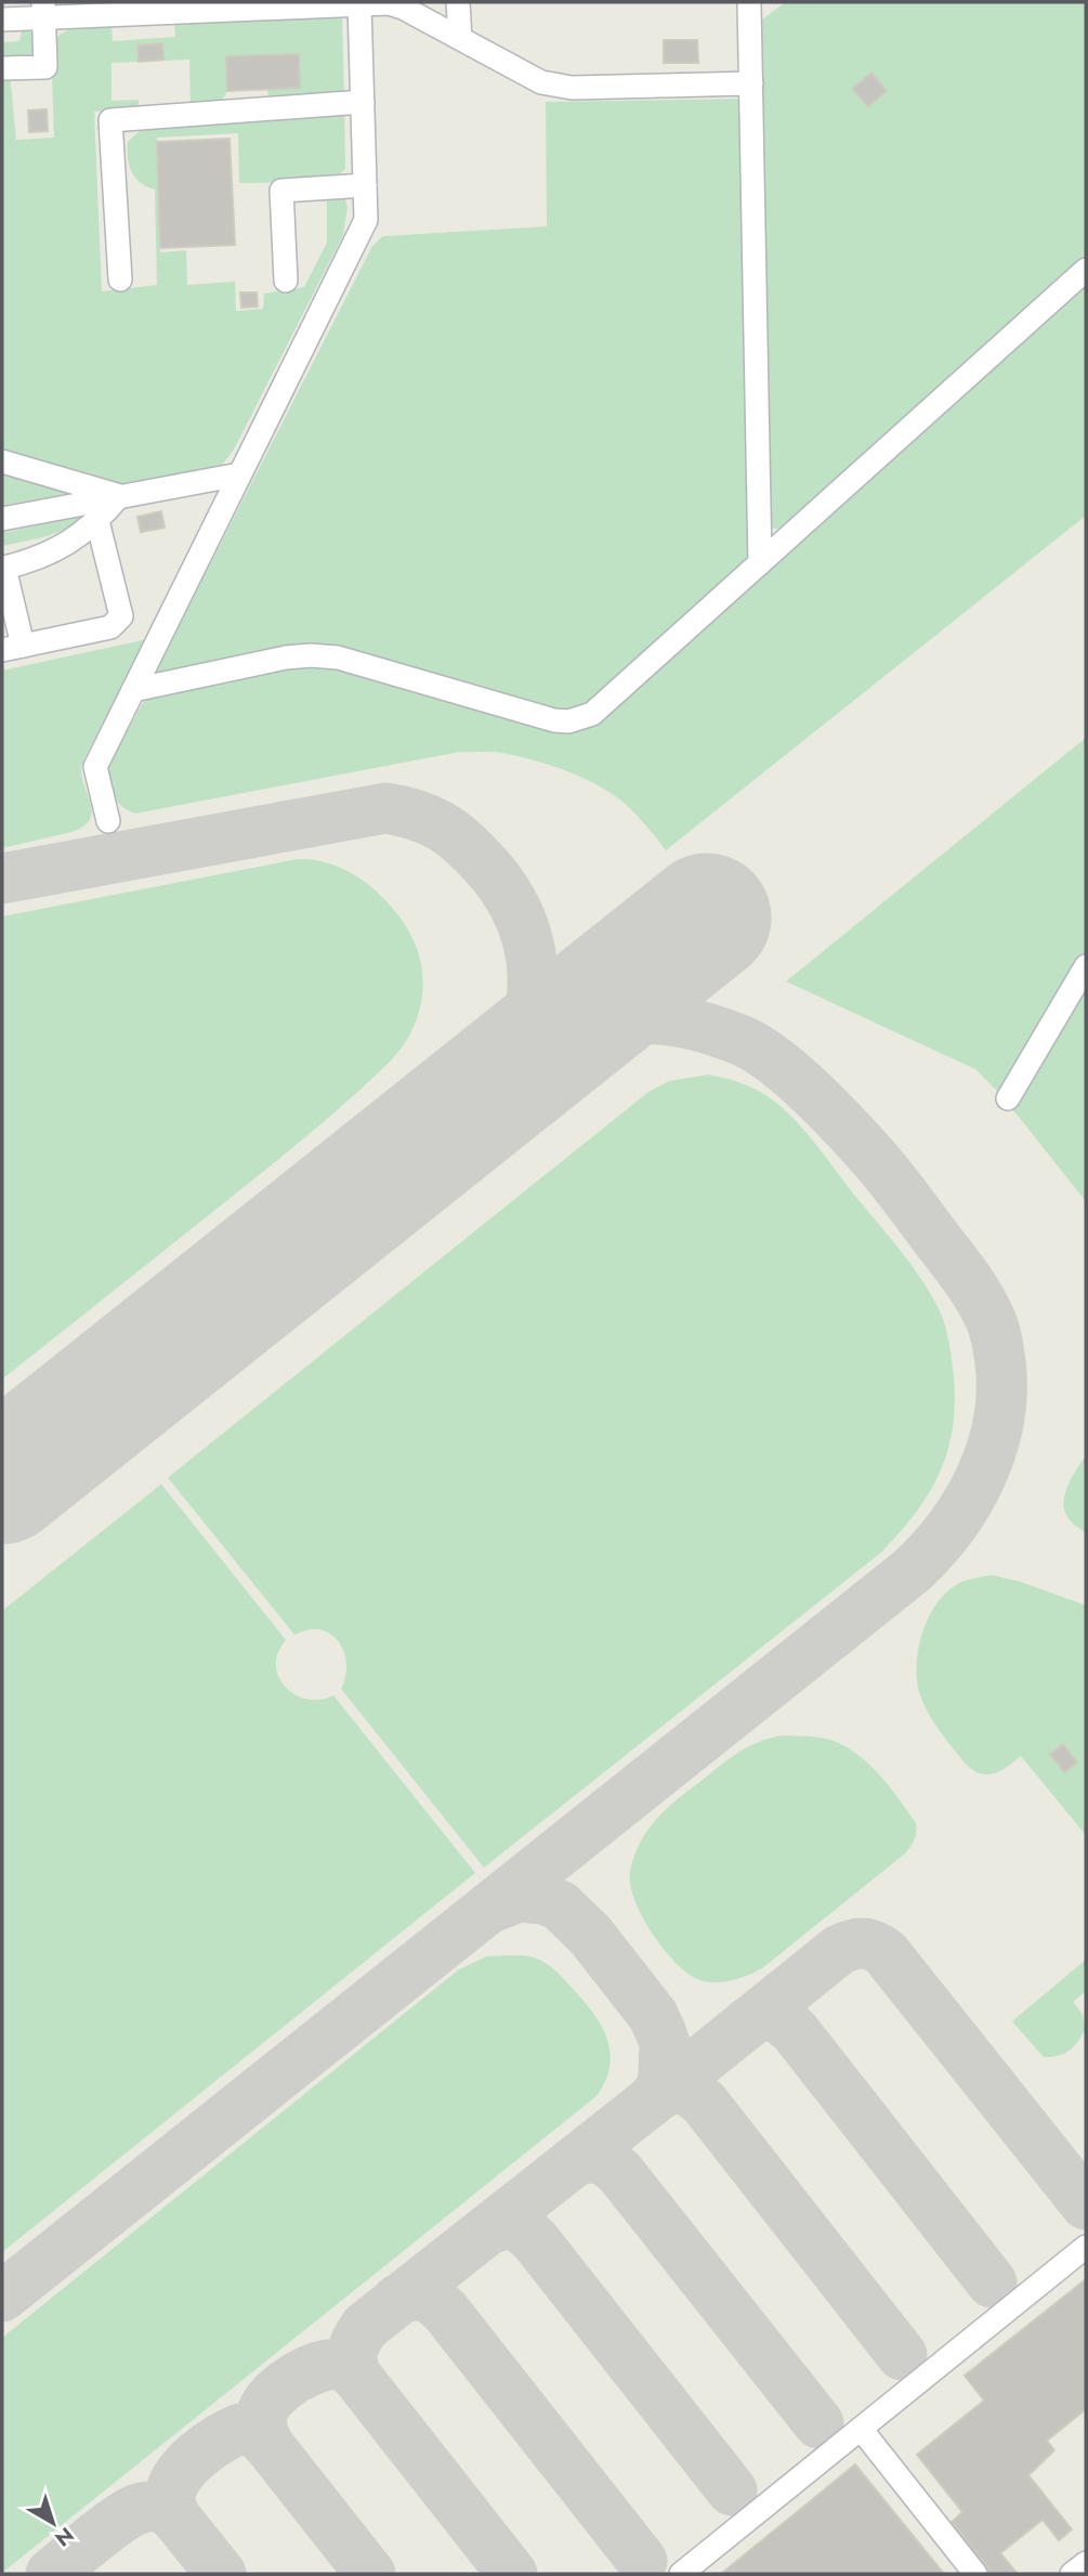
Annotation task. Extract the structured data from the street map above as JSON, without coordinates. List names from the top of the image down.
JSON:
{
  "north": "bottom right"
}
